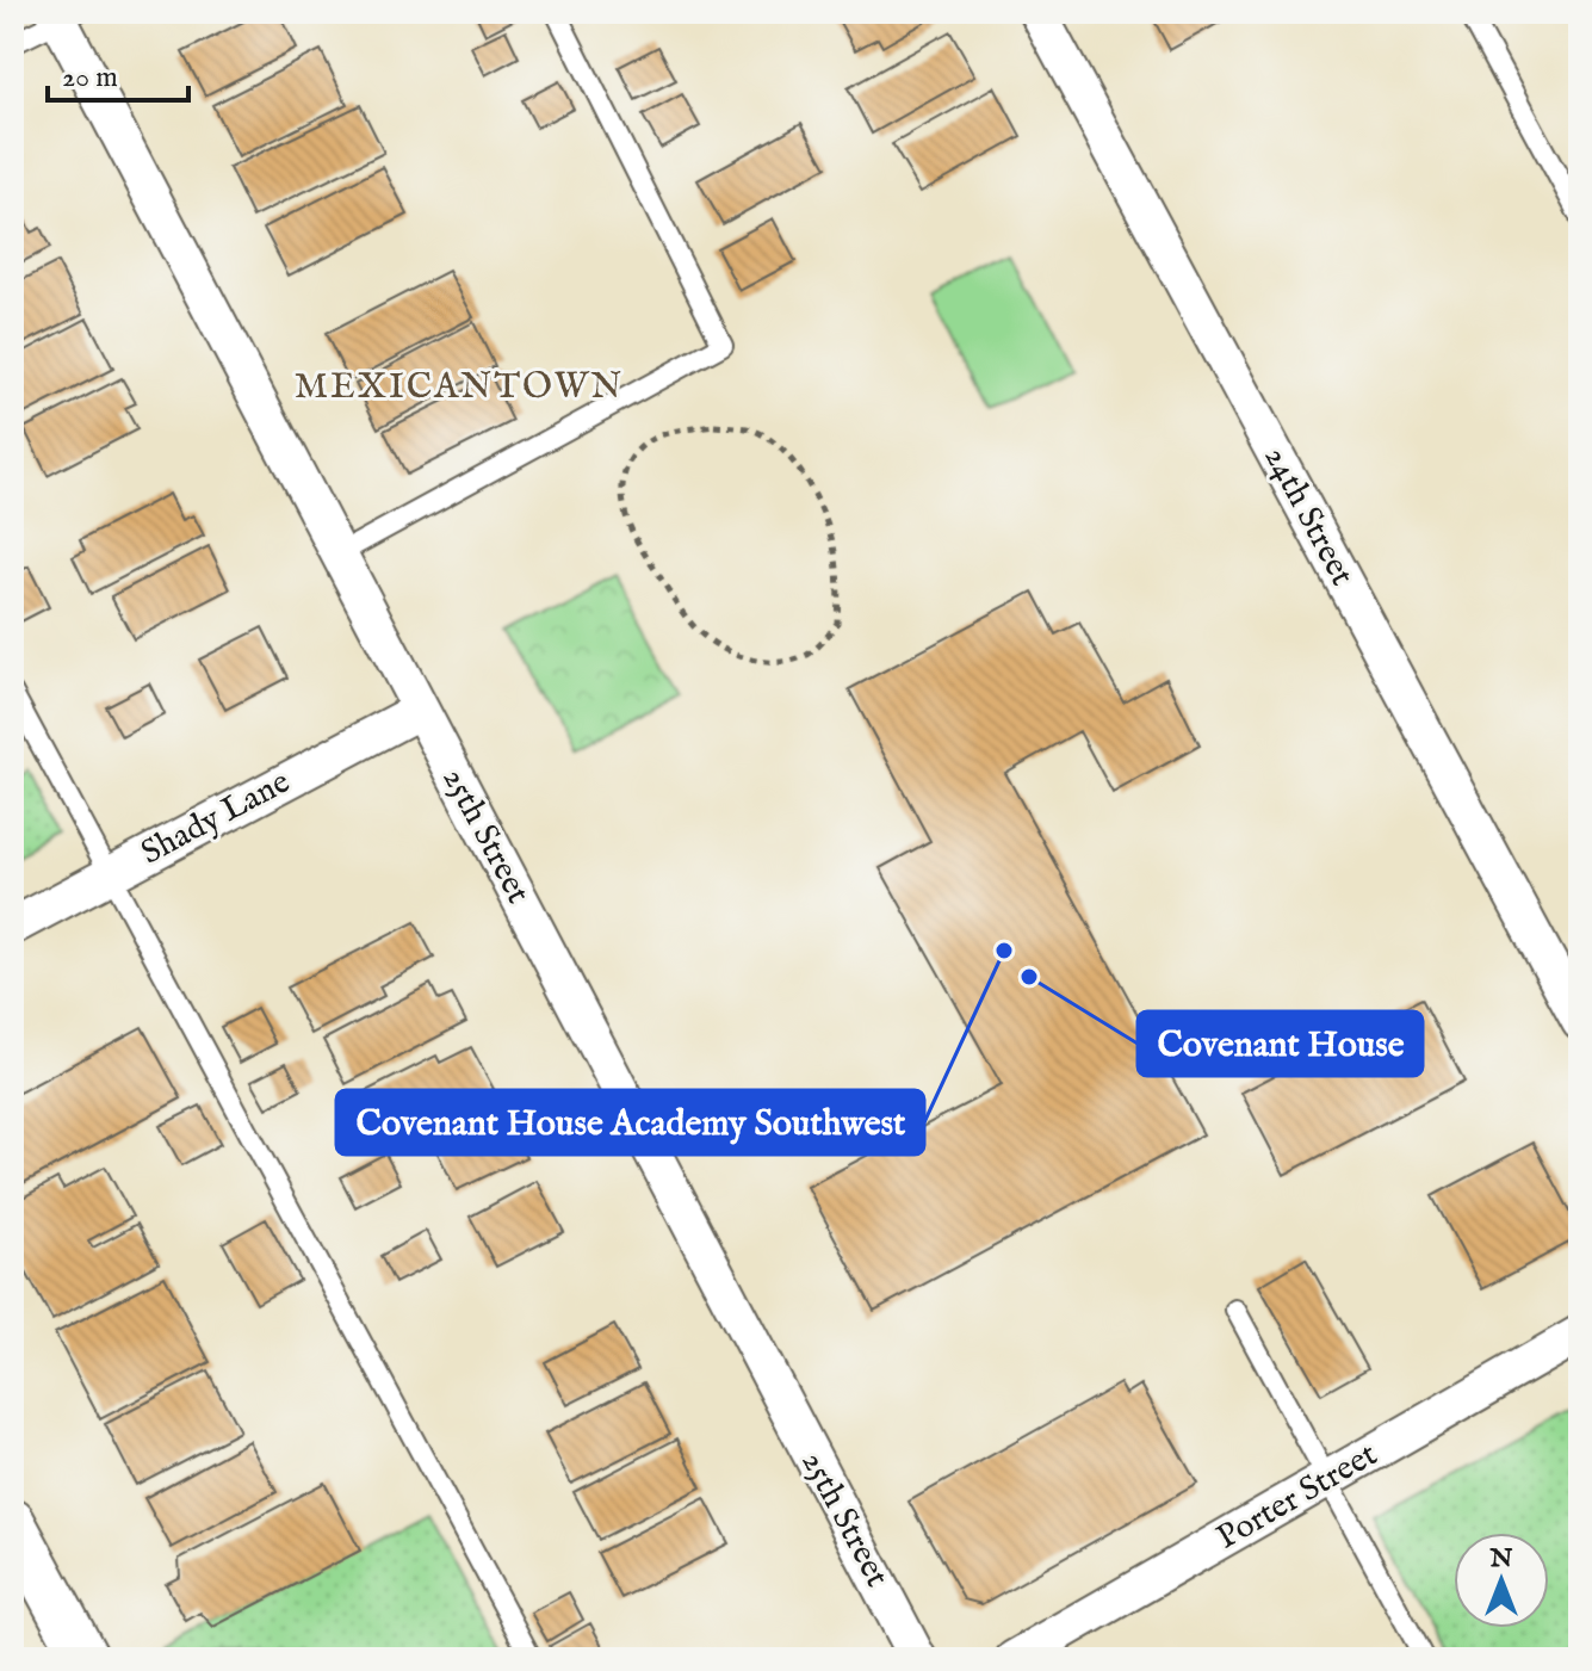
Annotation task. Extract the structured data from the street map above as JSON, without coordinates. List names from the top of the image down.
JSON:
{
  "streets": {
    "street": [
      "24th Street",
      "Shady Lane",
      "25th Street",
      "Porter Street"
    ]
  },
  "crossings": [
    ["Shady Lane", "25th Street"]
  ],
  "districts": ["MEXICANTOWN"],
  "places": ["Covenant House Academy Southwest", "Covenant House"],
  "scale_bar": "20 m",
  "north": "top"
}
